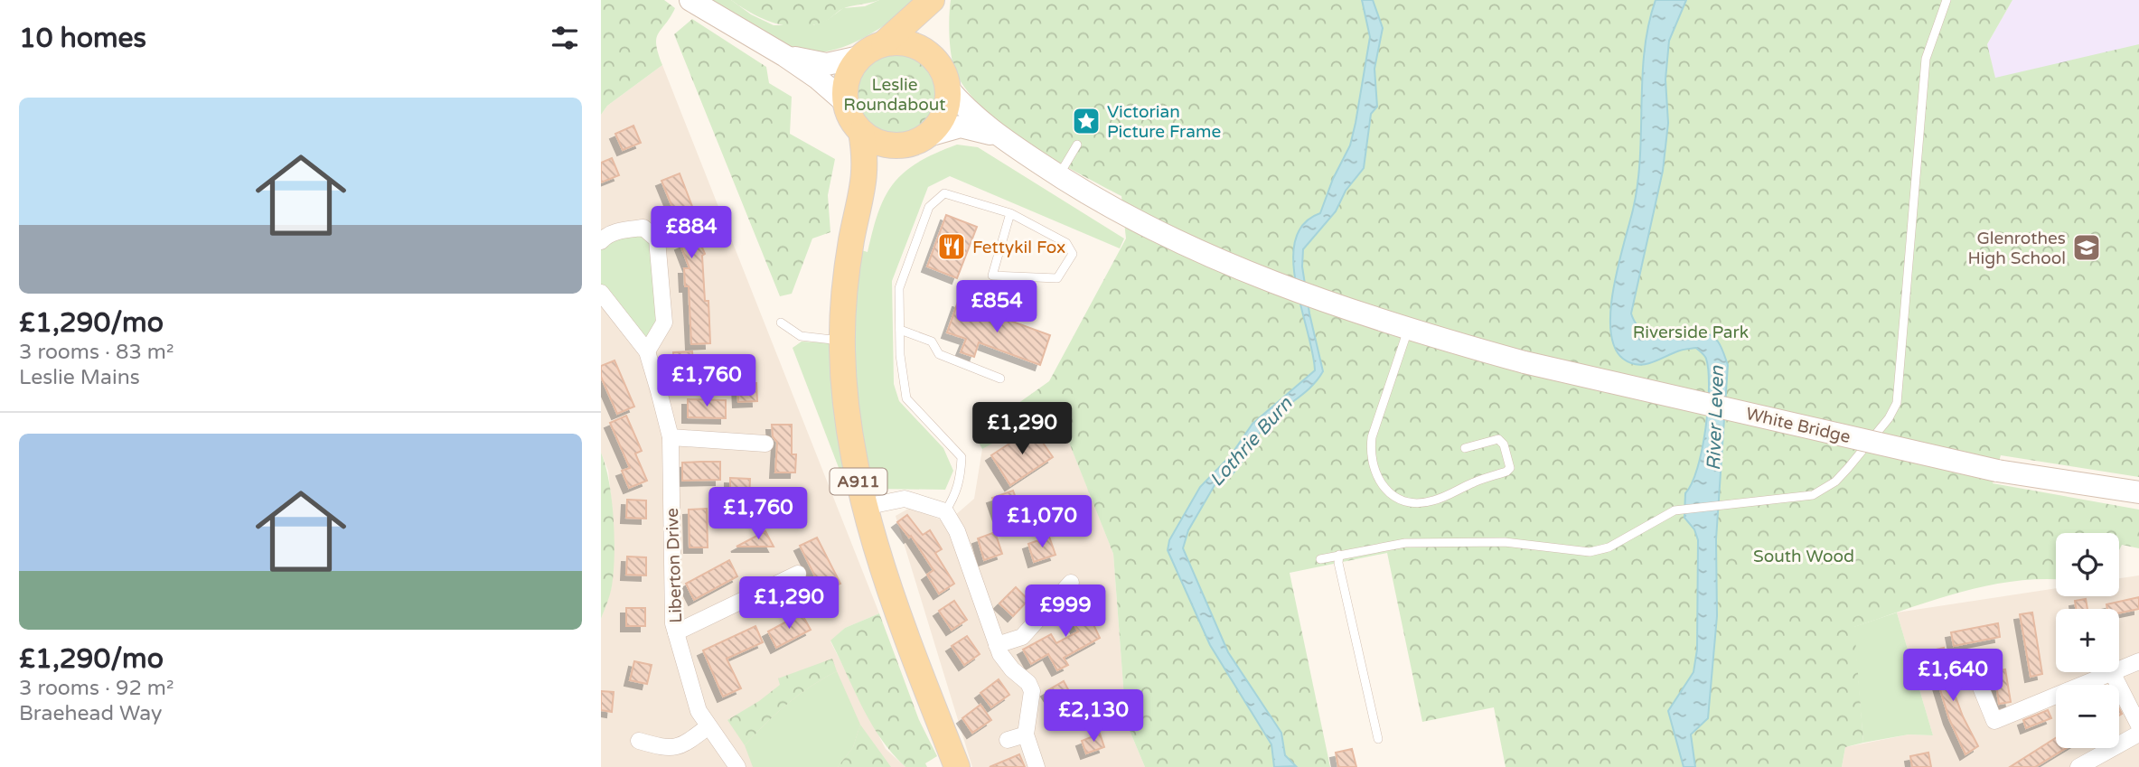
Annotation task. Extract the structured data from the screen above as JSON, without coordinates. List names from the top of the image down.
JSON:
{
  "streets": {
    "main road": ["White Bridge", "A911"],
    "street": ["Liberton Drive"]
  },
  "crossings": [
    ["White Bridge", "A911"]
  ],
  "water": ["River Leven", "Lothrie Burn"],
  "parks": ["Leslie Roundabout", "Riverside Park", "South Wood"],
  "places": {
    "place": ["Victorian Picture Frame"],
    "restaurant": ["Fettykil Fox"],
    "school or university": ["Glenrothes High School"]
  },
  "page": {
    "heading": "10 homes",
    "list": [
      {
        "name": "£1,290/mo",
        "note": "3 rooms · 83 m² · Leslie Mains"
      },
      {
        "name": "£1,290/mo",
        "note": "3 rooms · 92 m² · Braehead Way"
      }
    ],
    "price": [
      "£884",
      "£854",
      "£1,760",
      "£1,290",
      "£1,760",
      "£1,070",
      "£1,290",
      "£999",
      "£1,640",
      "£2,130"
    ],
    "map_buttons": ["+", "−"]
  }
}
